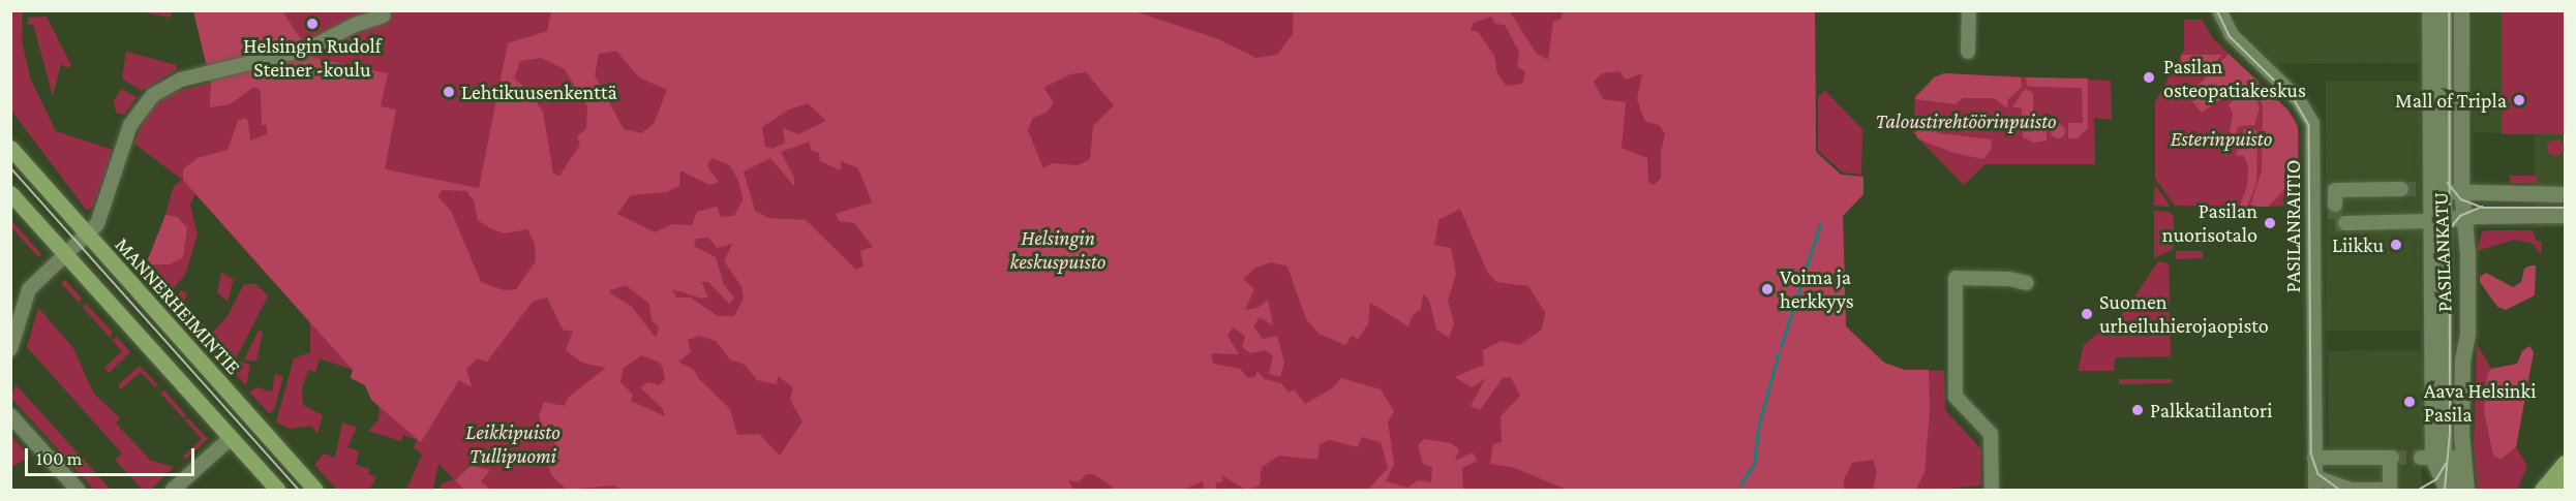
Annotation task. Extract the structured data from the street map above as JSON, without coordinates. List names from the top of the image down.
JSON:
{
  "streets": {
    "main road": ["MANNERHEIMINTIE"],
    "street": ["PASILANRAITIO", "PASILANKATU"]
  },
  "parks": [
    "Taloustirehtöörinpuisto",
    "Esterinpuisto",
    "Helsingin keskuspuisto",
    "Leikkipuisto Tullipuomi"
  ],
  "places": [
    "Helsingin Rudolf Steiner -koulu",
    "Pasilan osteopatiakeskus",
    "Lehtikuusenkenttä",
    "Mall of Tripla",
    "Pasilan nuorisotalo",
    "Liikku",
    "Voima ja herkkyys",
    "Suomen urheiluhierojaopisto",
    "Aava Helsinki Pasila",
    "Palkkatilantori"
  ],
  "scale_bar": "100 m"
}
